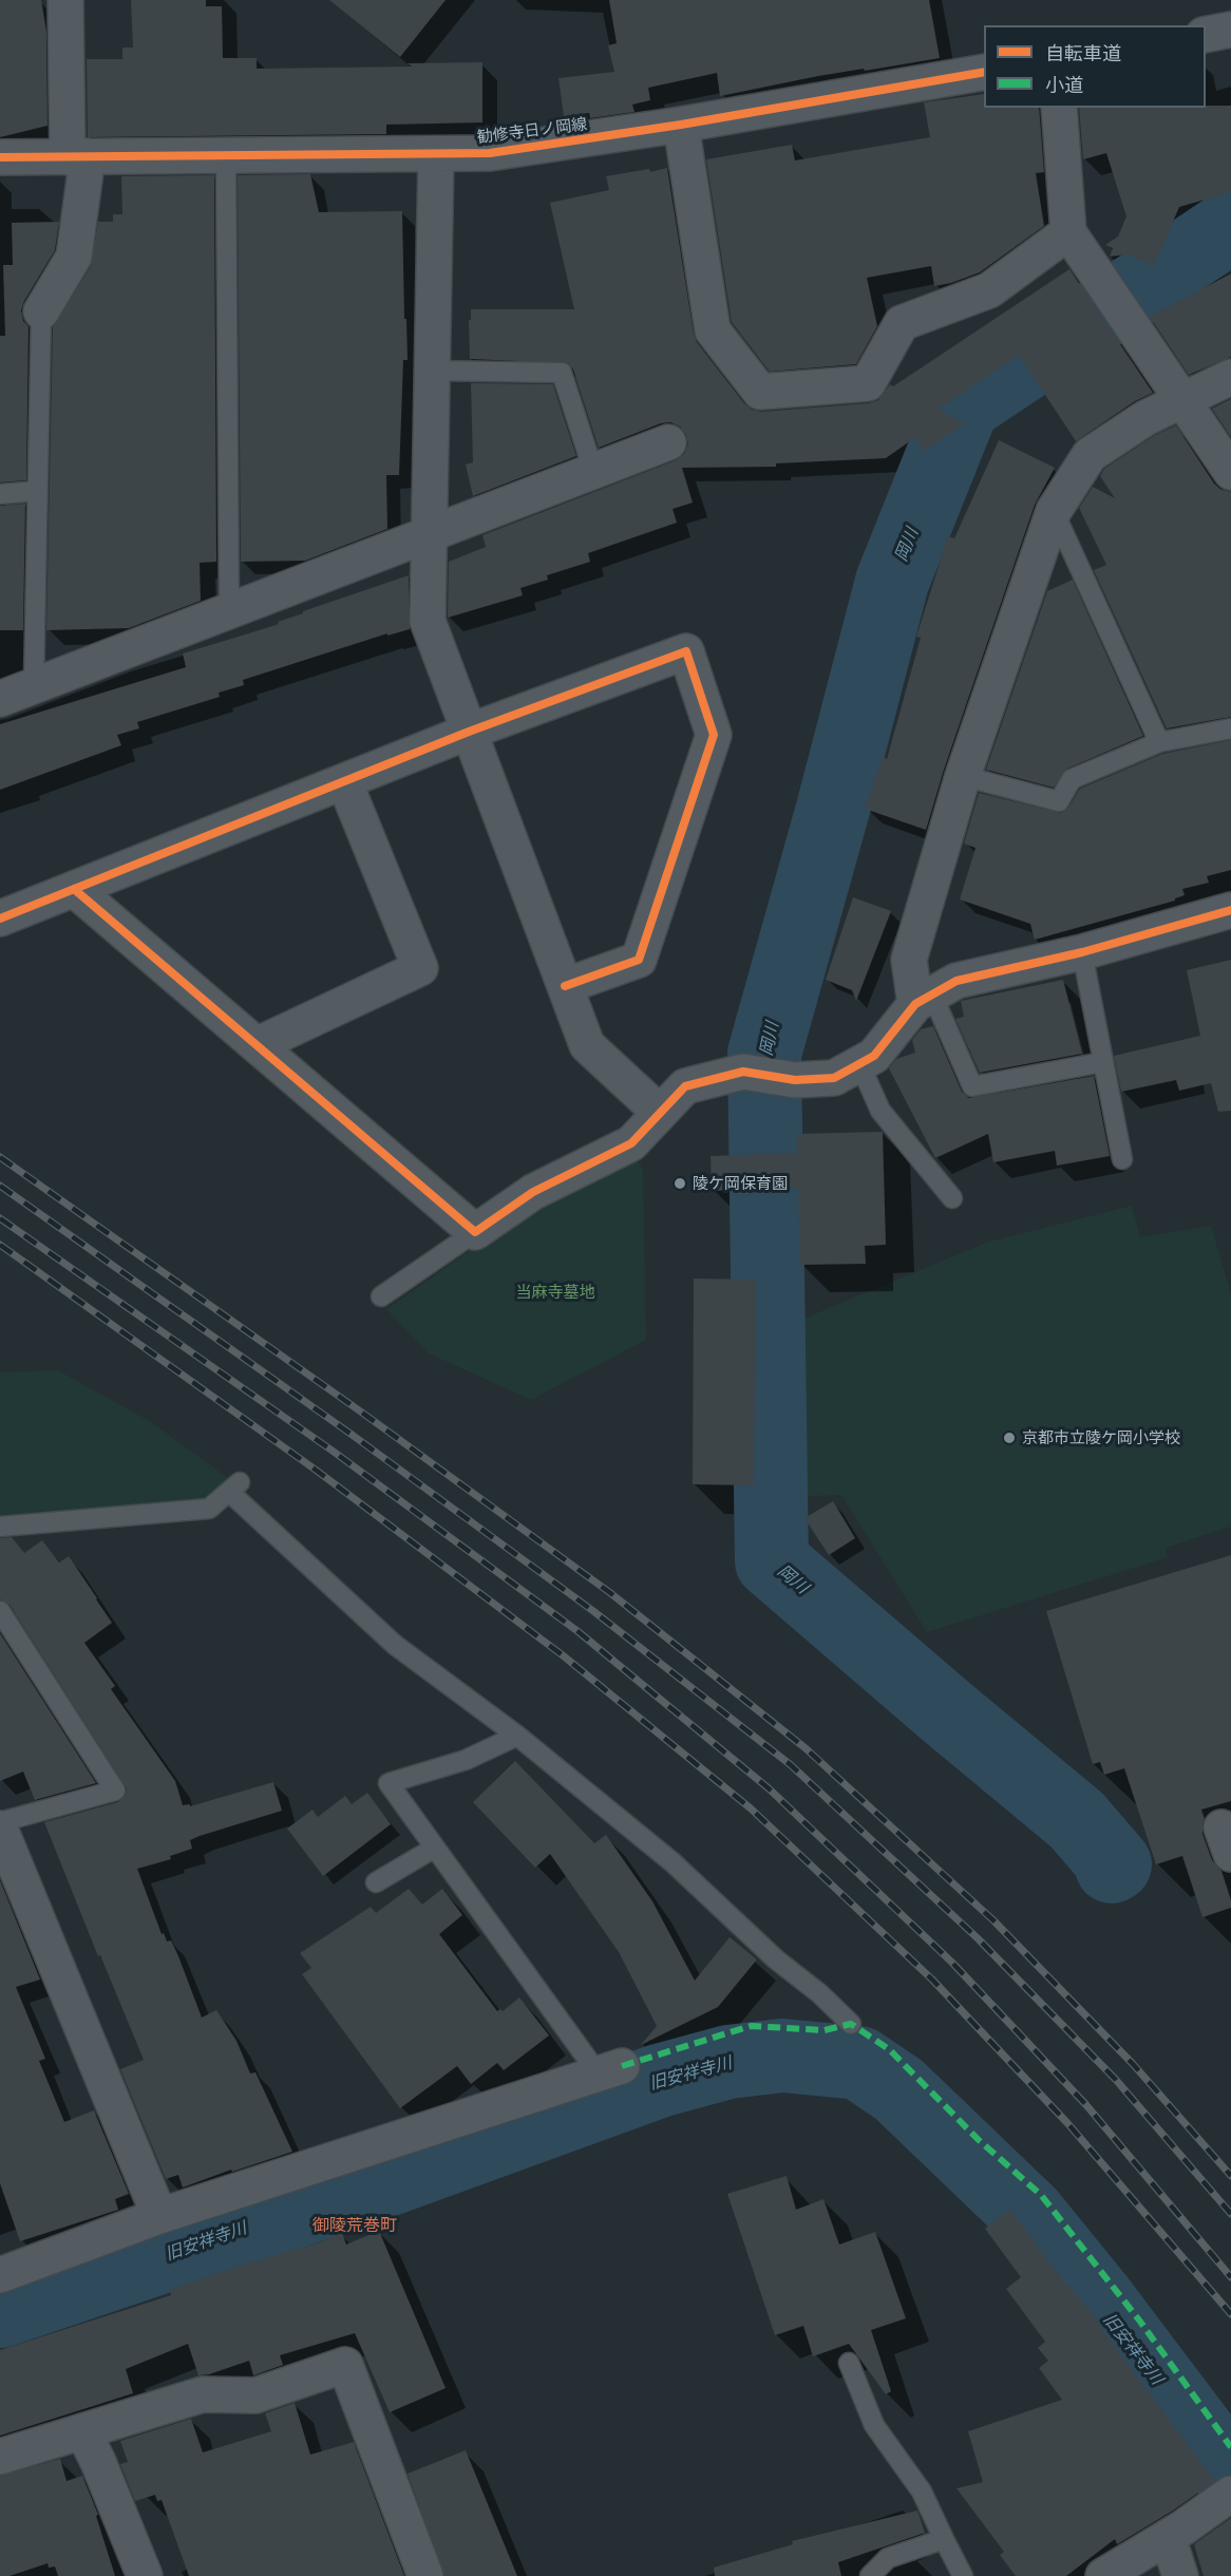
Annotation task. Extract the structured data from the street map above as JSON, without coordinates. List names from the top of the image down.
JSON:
{
  "streets": {
    "street": ["勧修寺日ノ岡線"]
  },
  "districts": ["御陵荒巻町"],
  "water": ["岡川", "旧安祥寺川"],
  "parks": ["当麻寺墓地"],
  "places": ["陵ケ岡保育園", "京都市立陵ケ岡小学校"],
  "legend": ["自転車道", "小道"]
}
